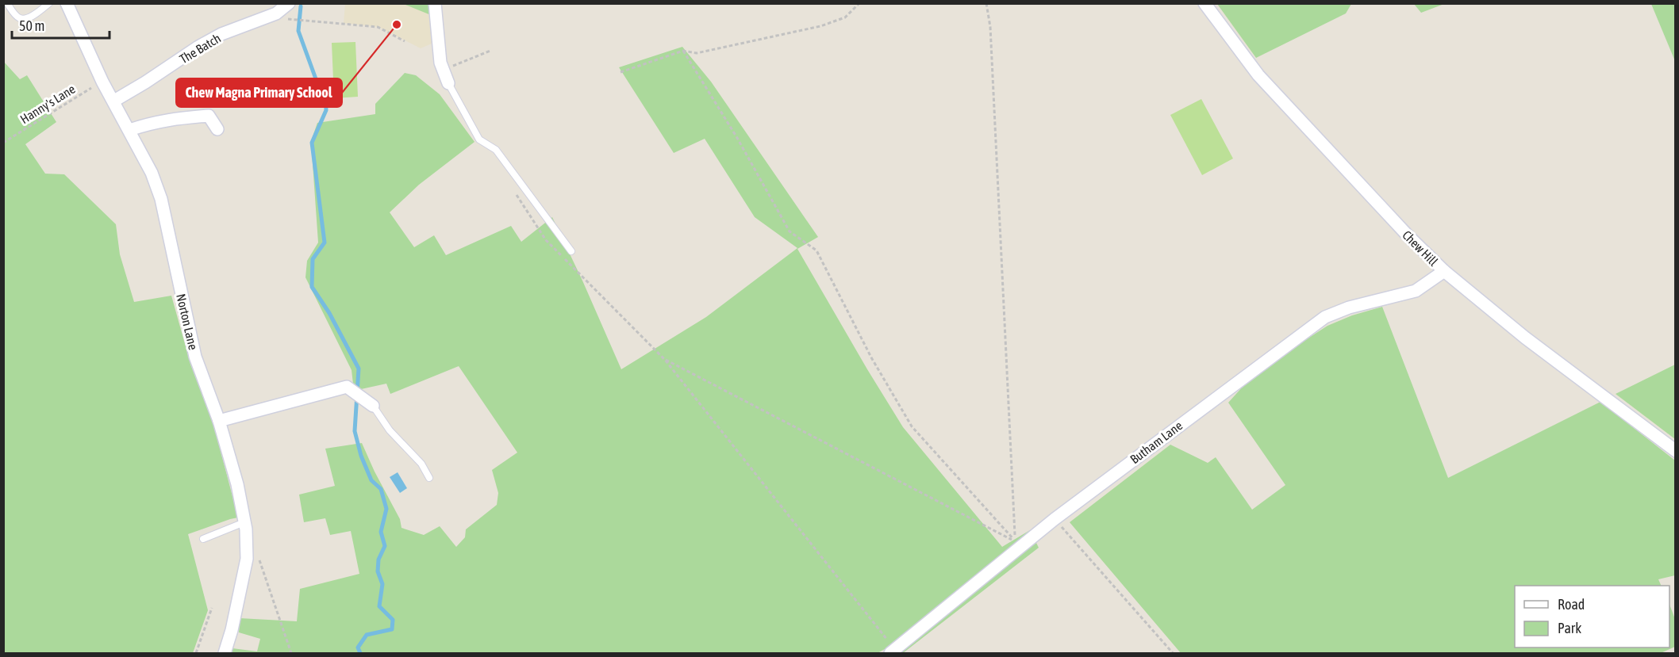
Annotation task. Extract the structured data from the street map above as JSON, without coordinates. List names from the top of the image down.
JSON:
{
  "streets": {
    "street": [
      "The Batch",
      "Chew Hill",
      "Norton Lane",
      "Butham Lane"
    ],
    "path": ["Hanny's Lane"]
  },
  "crossings": [
    ["The Batch", "Norton Lane"],
    ["Hanny's Lane", "Norton Lane"],
    ["Chew Hill", "Butham Lane"]
  ],
  "places": ["Chew Magna Primary School"],
  "legend": ["Road", "Park"],
  "scale_bar": "50 m"
}
